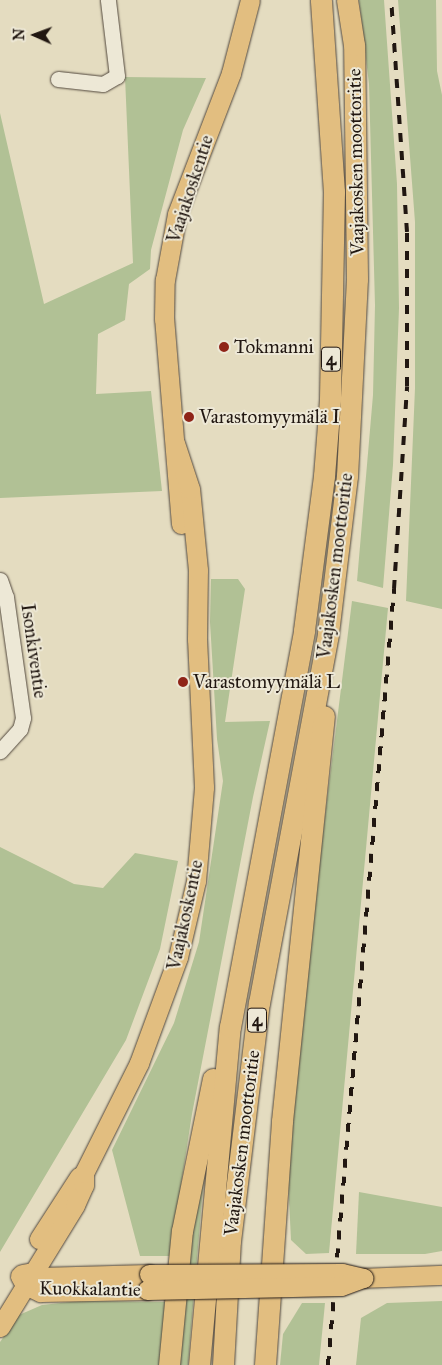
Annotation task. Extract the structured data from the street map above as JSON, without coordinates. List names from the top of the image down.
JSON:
{
  "streets": {
    "highway": ["Vaajakosken moottoritie", "4"],
    "main road": ["Vaajakoskentie", "Kuokkalantie"],
    "street": ["Isonkiventie"]
  },
  "crossings": [
    ["Vaajakoskentie", "Kuokkalantie"]
  ],
  "places": ["Tokmanni", "Varastomyymälä I", "Varastomyymälä L"],
  "north": "left"
}
